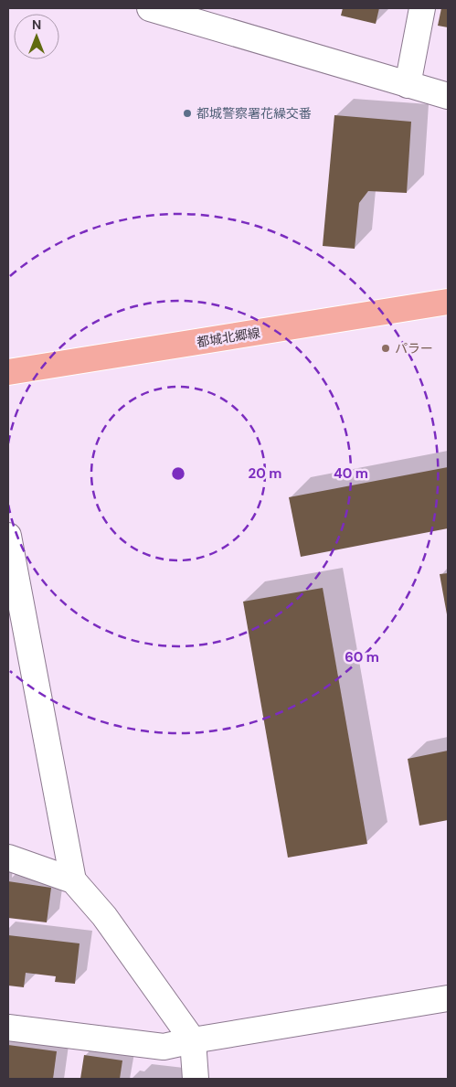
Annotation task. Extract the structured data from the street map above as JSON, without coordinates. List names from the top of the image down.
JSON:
{
  "streets": {
    "main road": ["都城北郷線"]
  },
  "places": ["都城警察署花繰交番", "パラー"],
  "north": "top",
  "rings": ["20 m", "40 m", "60 m"]
}
